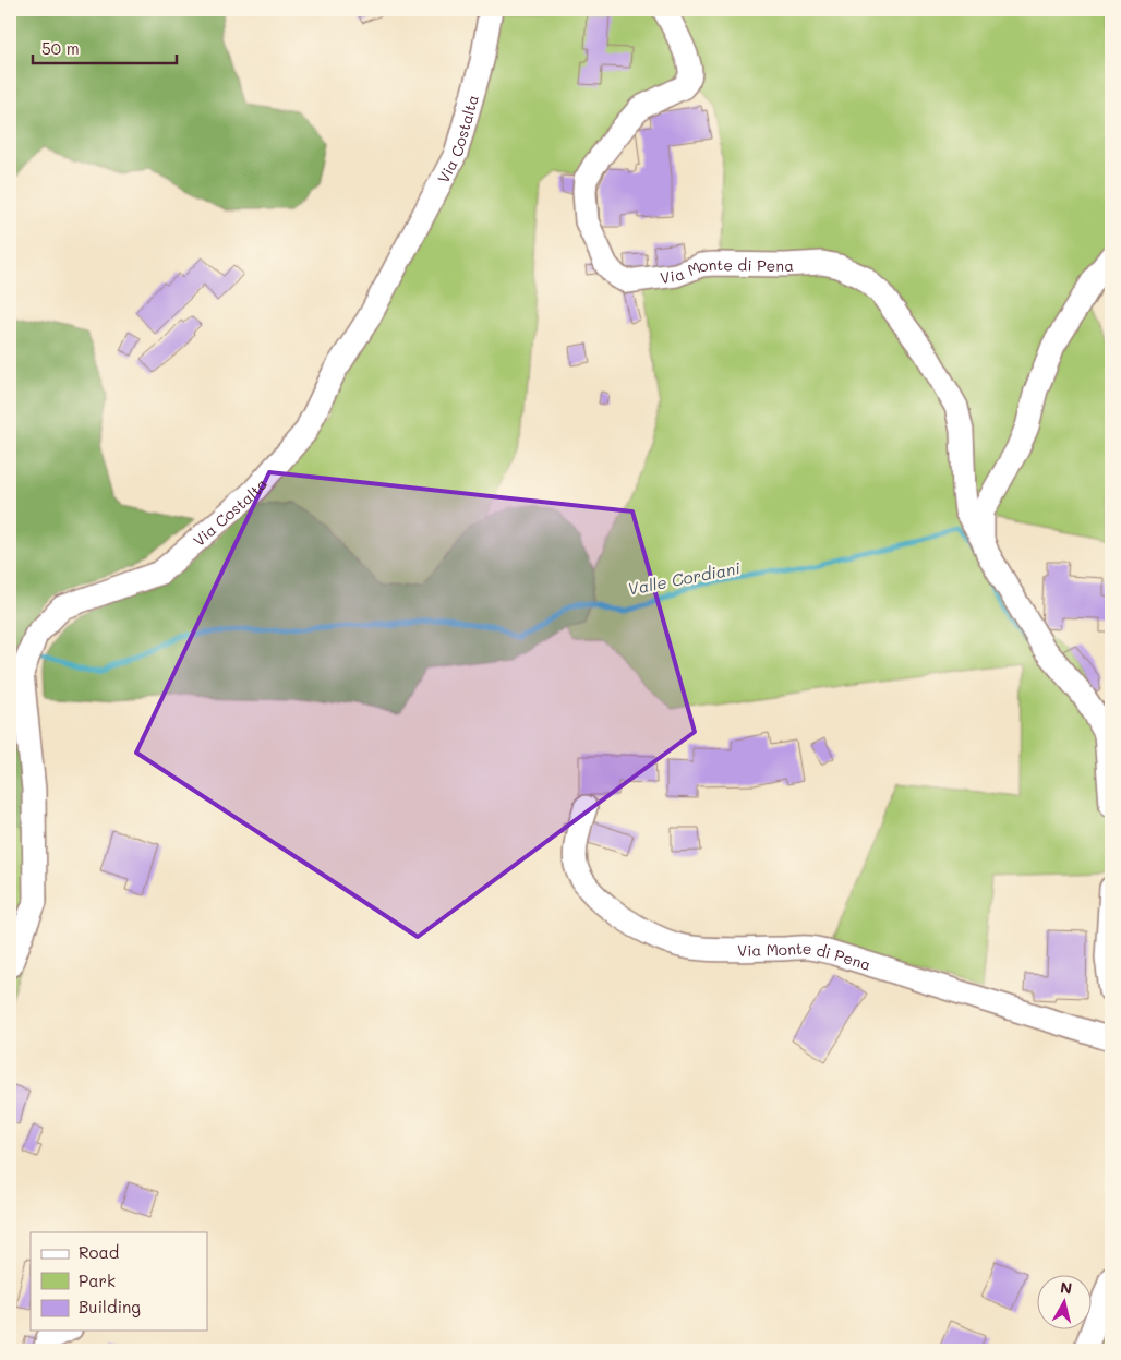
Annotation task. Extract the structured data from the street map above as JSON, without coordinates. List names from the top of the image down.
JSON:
{
  "streets": {
    "street": ["Via Costalta", "Via Monte di Pena"]
  },
  "water": ["Valle Cordiani"],
  "legend": ["Road", "Park", "Building"],
  "scale_bar": "50 m",
  "north": "top"
}
